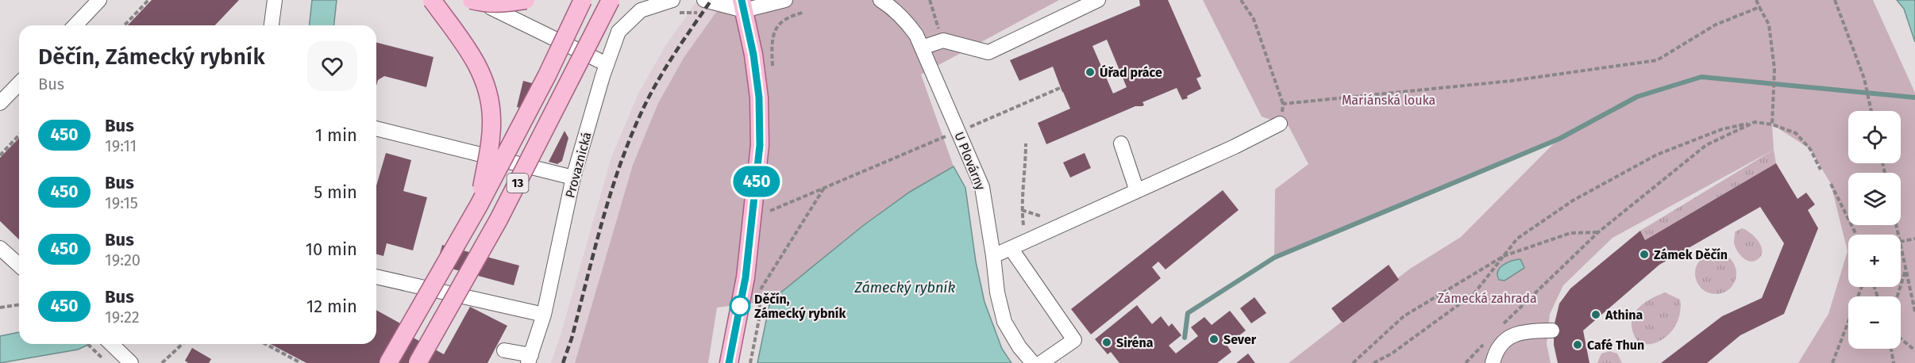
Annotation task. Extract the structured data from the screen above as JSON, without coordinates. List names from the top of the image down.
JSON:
{
  "streets": {
    "main road": ["13"],
    "street": ["U Plovárny", "Provaznická"]
  },
  "water": ["Zámecký rybník"],
  "parks": ["Mariánská louka", "Zámecká zahrada"],
  "places": [
    "Úřad práce",
    "Zámek Děčín",
    "Děčín, Zámecký rybník",
    "Athina",
    "Sever",
    "Siréna",
    "Café Thun"
  ],
  "lines": ["bus line 450"],
  "page": {
    "on_map": "450",
    "heading": ["Děčín, Zámecký rybník", "Bus"],
    "list": [
      {
        "mark": "450",
        "name": "Bus",
        "note": "19:11",
        "value": "1 min"
      },
      {
        "mark": "450",
        "name": "Bus",
        "note": "19:15",
        "value": "5 min"
      },
      {
        "mark": "450",
        "name": "Bus",
        "note": "19:20",
        "value": "10 min"
      },
      {
        "mark": "450",
        "name": "Bus",
        "note": "19:22",
        "value": "12 min"
      }
    ],
    "map_buttons": ["+", "−"]
  }
}
